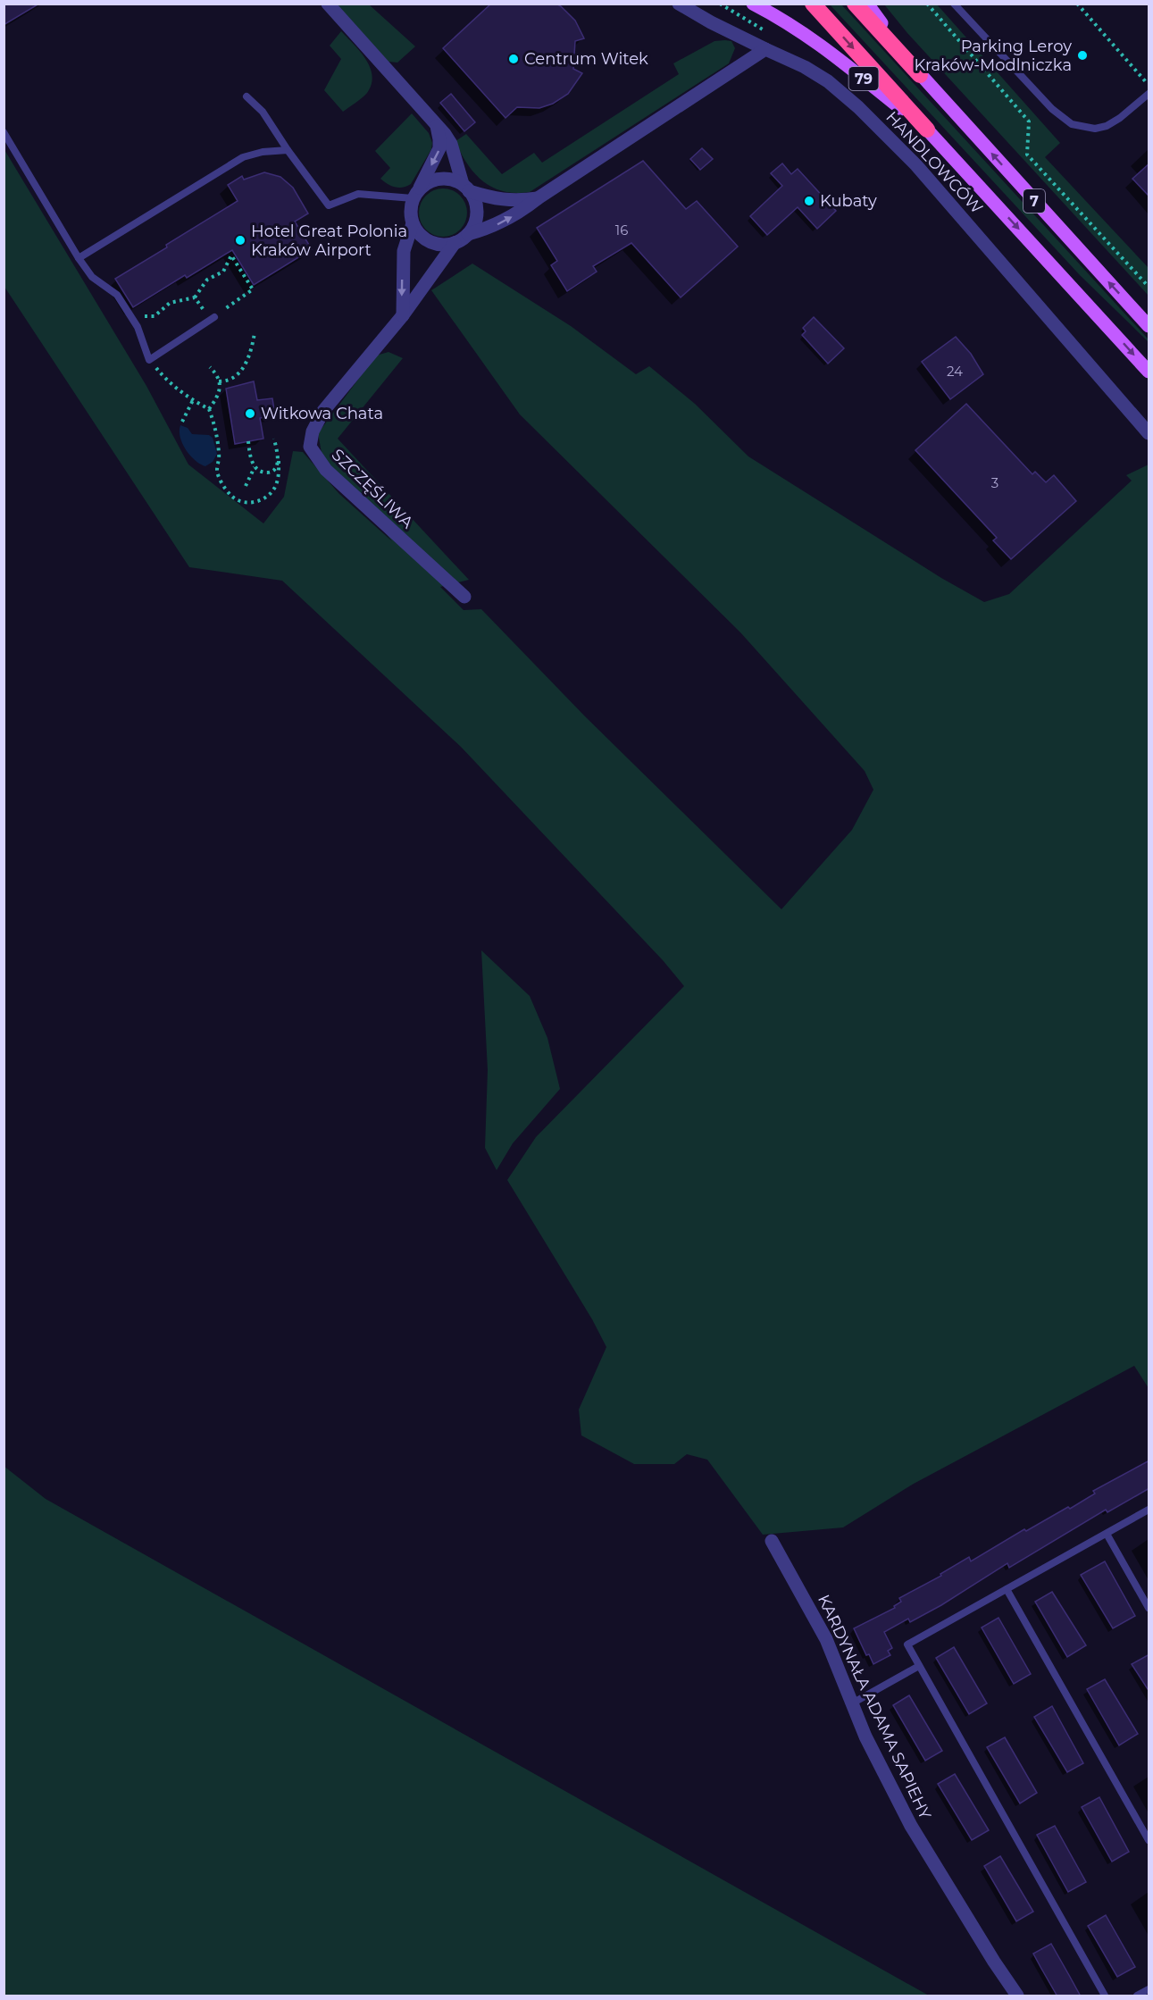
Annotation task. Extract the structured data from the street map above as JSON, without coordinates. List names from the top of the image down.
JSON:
{
  "streets": {
    "highway": ["7"],
    "main road": ["79"],
    "street": ["HANDLOWCÓW", "SZCZĘŚLIWA", "KARDYNAŁA ADAMA SAPIEHY"]
  },
  "crossings": [
    ["79", "7"]
  ],
  "places": [
    "Parking Leroy Kraków-Modlniczka",
    "Centrum Witek",
    "Kubaty",
    "Hotel Great Polonia Kraków Airport",
    "Witkowa Chata"
  ],
  "house_numbers": ["16", "24", "3"]
}
